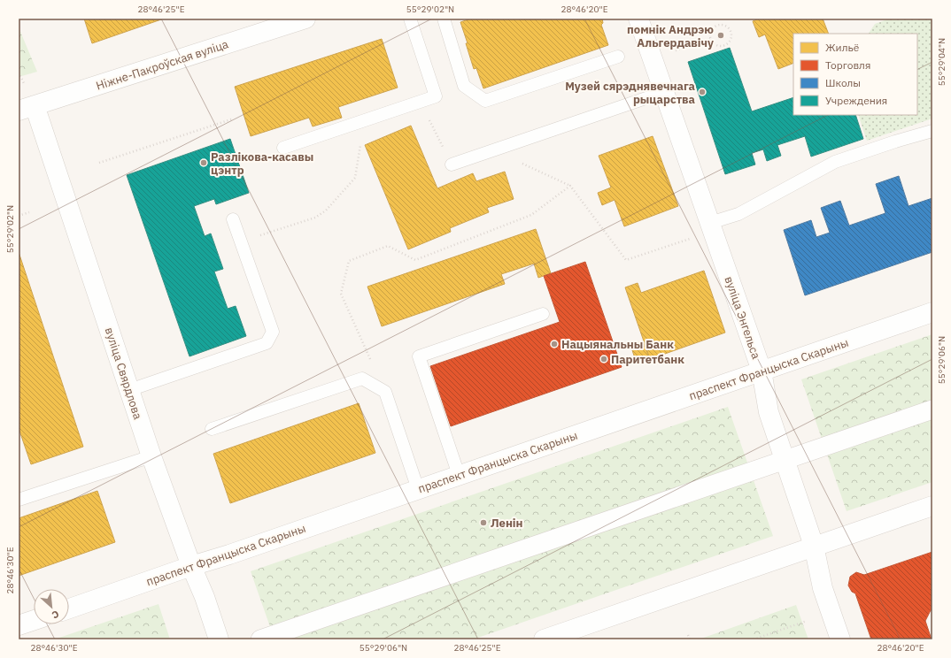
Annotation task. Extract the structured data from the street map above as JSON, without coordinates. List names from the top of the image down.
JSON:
{
  "streets": {
    "street": [
      "Ніжне-Пакроўская вуліца",
      "вуліца Энгельса",
      "праспект Францыска Скарыны",
      "вуліца Свярдлова"
    ]
  },
  "crossings": [
    ["Ніжне-Пакроўская вуліца", "вуліца Свярдлова"],
    ["вуліца Энгельса", "праспект Францыска Скарыны"],
    ["праспект Францыска Скарыны", "вуліца Свярдлова"]
  ],
  "places": [
    "помнік Андрэю Альгердавічу",
    "Музей сярэднявечнага рыцарства",
    "Разлікова-касавы цэнтр",
    "Нацыянальны Банк",
    "Паритетбанк",
    "Ленін"
  ],
  "legend": [
    "Жильё",
    "Торговля",
    "Школы",
    "Учреждения"
  ],
  "north": "bottom right",
  "coordinates": [
    "28°46'25\"E",
    "55°29'02\"N",
    "28°46'20\"E",
    "55°29'04\"N",
    "55°29'06\"N",
    "28°46'30\"E"
  ]
}
